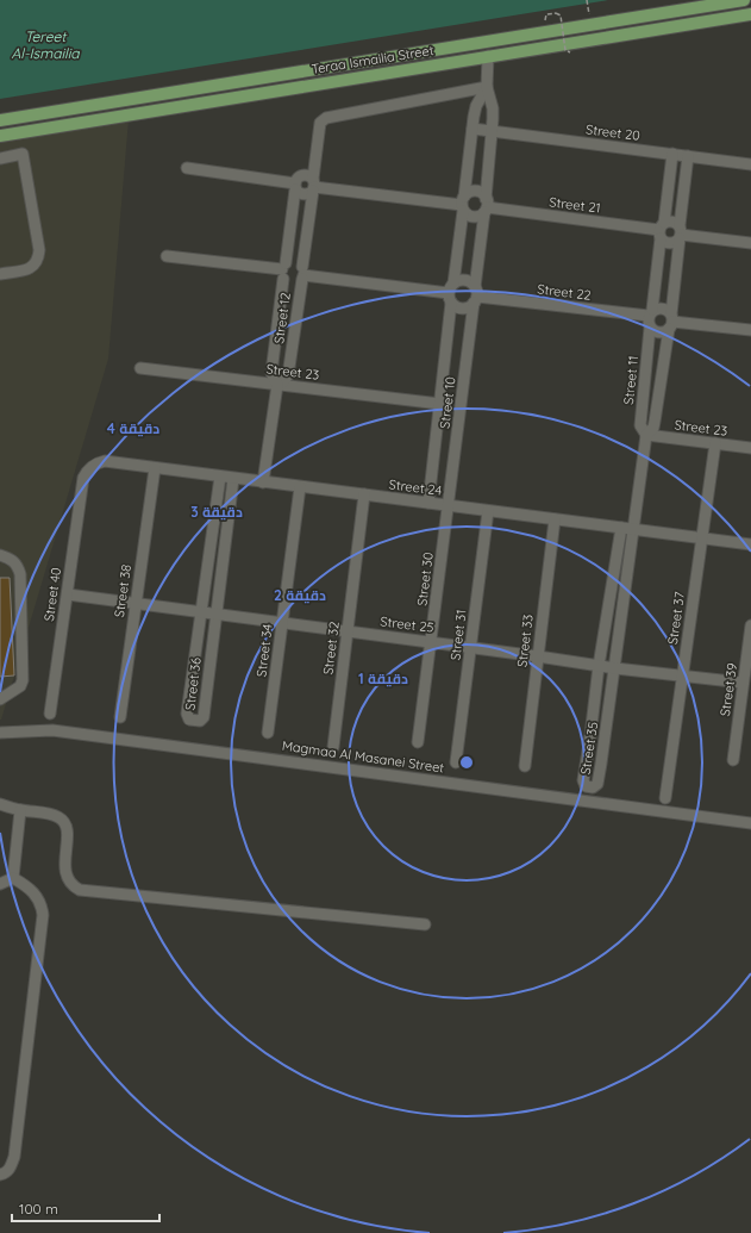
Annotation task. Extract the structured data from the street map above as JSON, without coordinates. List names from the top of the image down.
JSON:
{
  "streets": {
    "main road": ["Teraa Ismailia Street"],
    "street": [
      "Street 20",
      "Street 21",
      "Street 22",
      "Street 12",
      "Street 23",
      "Street 11",
      "Street 10",
      "Street 24",
      "Street 30",
      "Street 38",
      "Street 40",
      "Street 37",
      "Street 25",
      "Street 31",
      "Street 33",
      "Street 32",
      "Street 34",
      "Street 36",
      "Street 39",
      "Street 35",
      "Magmaa Al Masanei Street"
    ]
  },
  "crossings": [
    ["Teraa Ismailia Street", "Street 10"],
    ["Street 20", "Street 11"],
    ["Street 20", "Street 10"],
    ["Street 21", "Street 11"],
    ["Street 21", "Street 10"],
    ["Street 22", "Street 11"],
    ["Street 22", "Street 10"],
    ["Street 12", "Street 23"],
    ["Street 12", "Street 10"],
    ["Street 12", "Street 24"],
    ["Street 23", "Street 11"],
    ["Street 23", "Street 10"],
    ["Street 23", "Street 37"],
    ["Street 11", "Street 24"],
    ["Street 11", "Street 35"],
    ["Street 10", "Street 24"],
    ["Street 10", "Street 30"],
    ["Street 24", "Street 30"],
    ["Street 24", "Street 38"],
    ["Street 24", "Street 40"],
    ["Street 24", "Street 37"],
    ["Street 24", "Street 31"],
    ["Street 24", "Street 33"],
    ["Street 24", "Street 32"],
    ["Street 24", "Street 34"],
    ["Street 24", "Street 36"],
    ["Street 24", "Street 35"],
    ["Street 30", "Street 25"],
    ["Street 38", "Street 25"],
    ["Street 40", "Street 25"],
    ["Street 37", "Street 25"],
    ["Street 25", "Street 31"],
    ["Street 25", "Street 33"],
    ["Street 25", "Street 32"],
    ["Street 25", "Street 34"],
    ["Street 25", "Street 36"],
    ["Street 25", "Street 39"],
    ["Street 25", "Street 35"]
  ],
  "water": ["Tereet Al-Ismailia"],
  "scale_bar": "100 m",
  "rings": [
    "4 دقيقة",
    "3 دقيقة",
    "2 دقيقة",
    "1 دقيقة"
  ]
}
